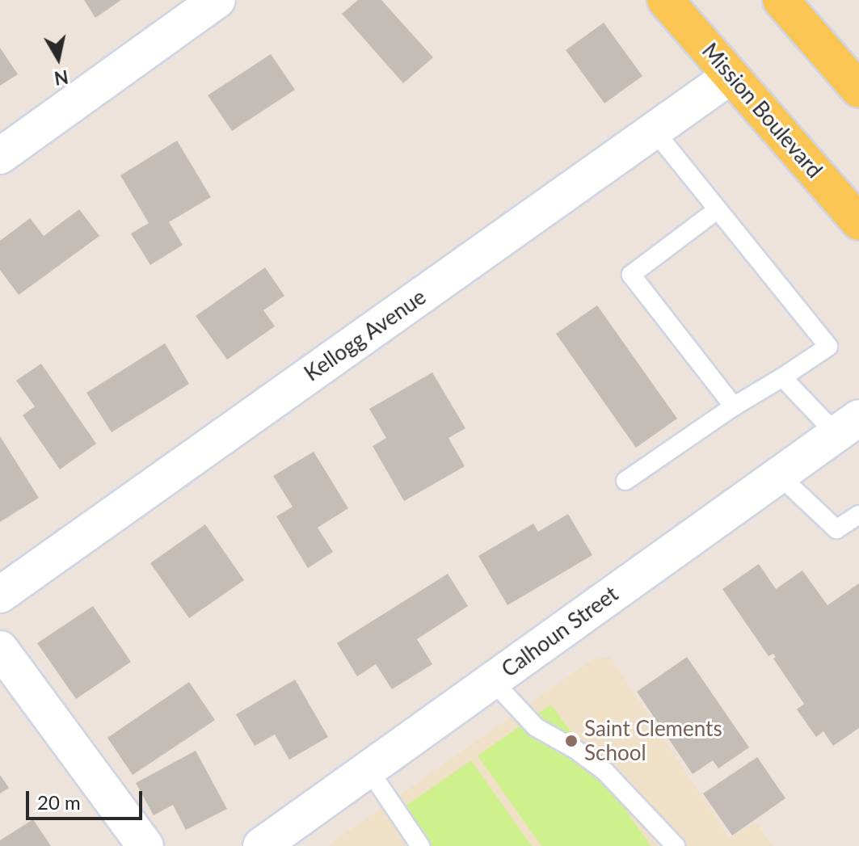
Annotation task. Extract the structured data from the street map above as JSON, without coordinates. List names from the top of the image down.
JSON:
{
  "streets": {
    "main road": ["Mission Boulevard"],
    "street": ["Kellogg Avenue", "Calhoun Street"]
  },
  "crossings": [
    ["Mission Boulevard", "Kellogg Avenue"]
  ],
  "places": ["Saint Clements School"],
  "scale_bar": "20 m",
  "north": "bottom"
}
